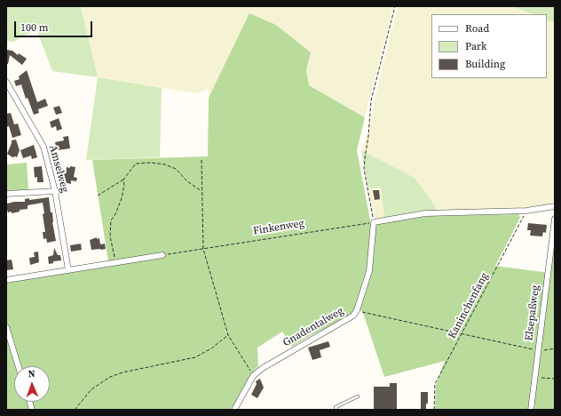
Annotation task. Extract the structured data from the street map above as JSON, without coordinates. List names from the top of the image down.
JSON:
{
  "streets": {
    "street": ["Amselweg", "Elsepaßweg", "Gnadentalweg"],
    "path": ["Finkenweg", "Kaninchenfang"]
  },
  "crossings": [
    ["Finkenweg", "Gnadentalweg"]
  ],
  "legend": ["Road", "Park", "Building"],
  "scale_bar": "100 m",
  "north": "top"
}
